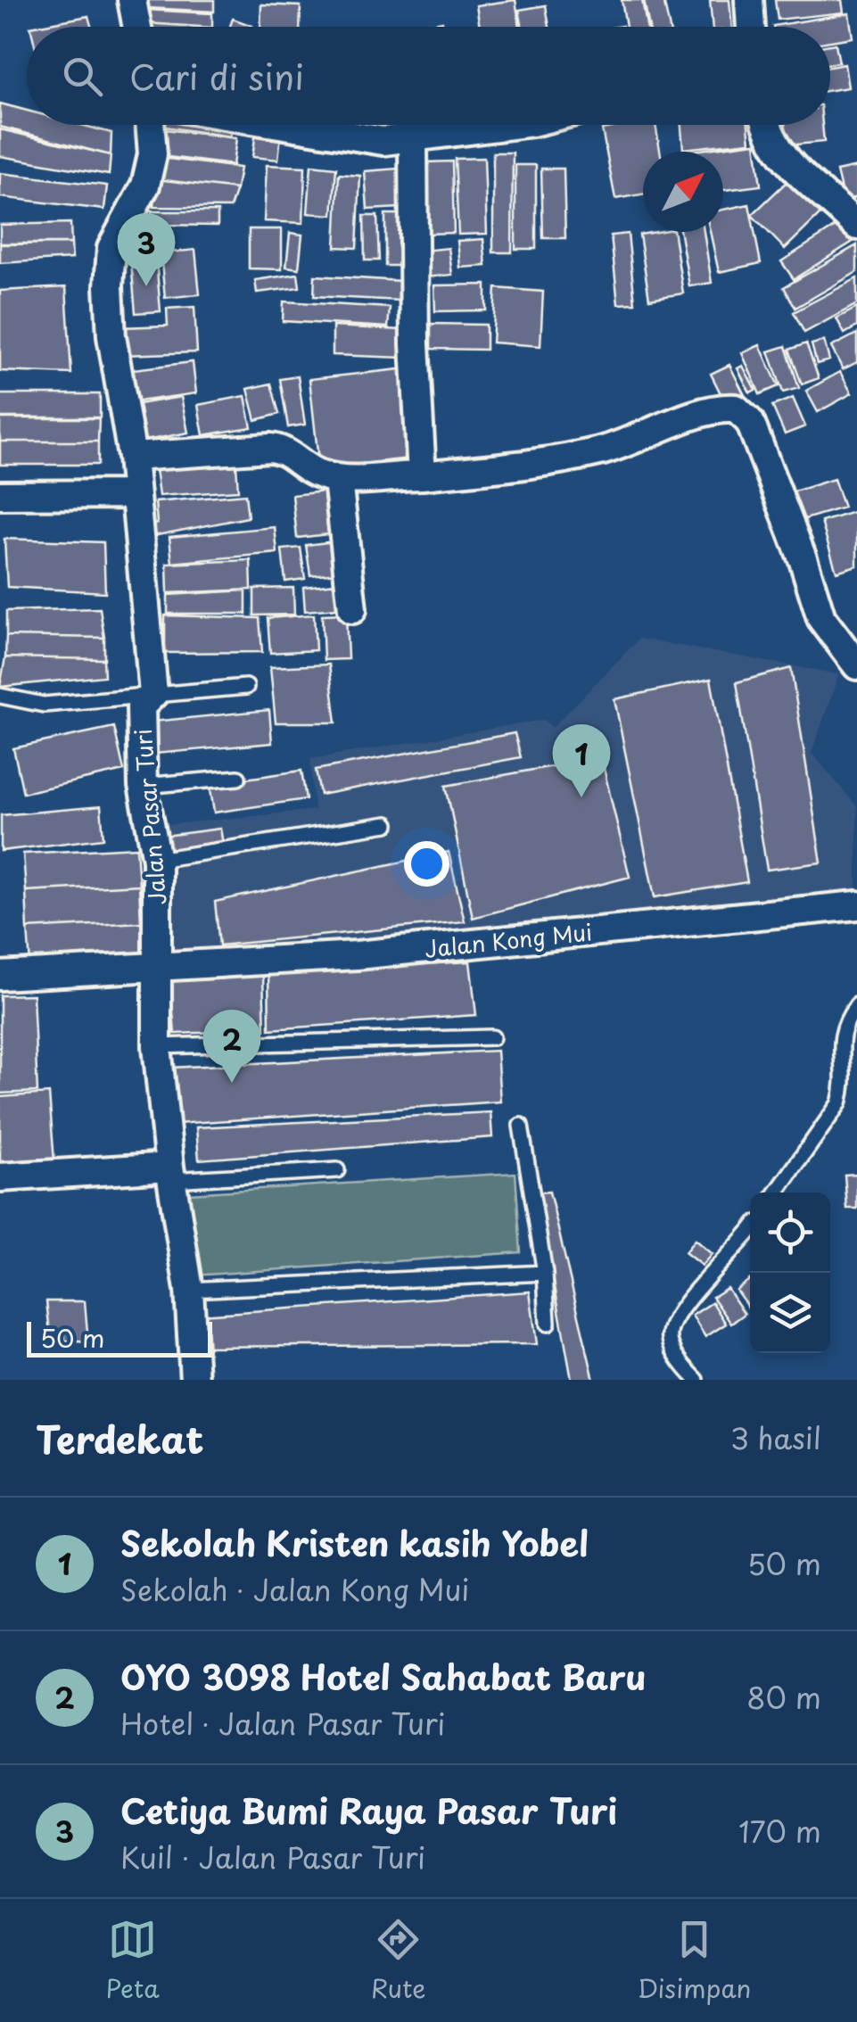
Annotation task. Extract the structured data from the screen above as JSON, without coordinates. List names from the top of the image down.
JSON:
{
  "streets": {
    "street": ["Jalan Pasar Turi", "Jalan Kong Mui"]
  },
  "crossings": [
    ["Jalan Pasar Turi", "Jalan Kong Mui"]
  ],
  "scale_bar": "50 m",
  "north": "top right",
  "page": {
    "search": "Cari di sini",
    "pins": ["3", "1", "2"],
    "scale": "50 m",
    "heading": ["Terdekat", "3 hasil"],
    "list": [
      {
        "mark": "1",
        "name": "Sekolah Kristen kasih Yobel",
        "note": "Sekolah · Jalan Kong Mui",
        "value": "50 m"
      },
      {
        "mark": "2",
        "name": "OYO 3098 Hotel Sahabat Baru",
        "note": "Hotel · Jalan Pasar Turi",
        "value": "80 m"
      },
      {
        "mark": "3",
        "name": "Cetiya Bumi Raya Pasar Turi",
        "note": "Kuil · Jalan Pasar Turi",
        "value": "170 m"
      }
    ],
    "nav": ["Peta", "Rute", "Disimpan"]
  }
}
